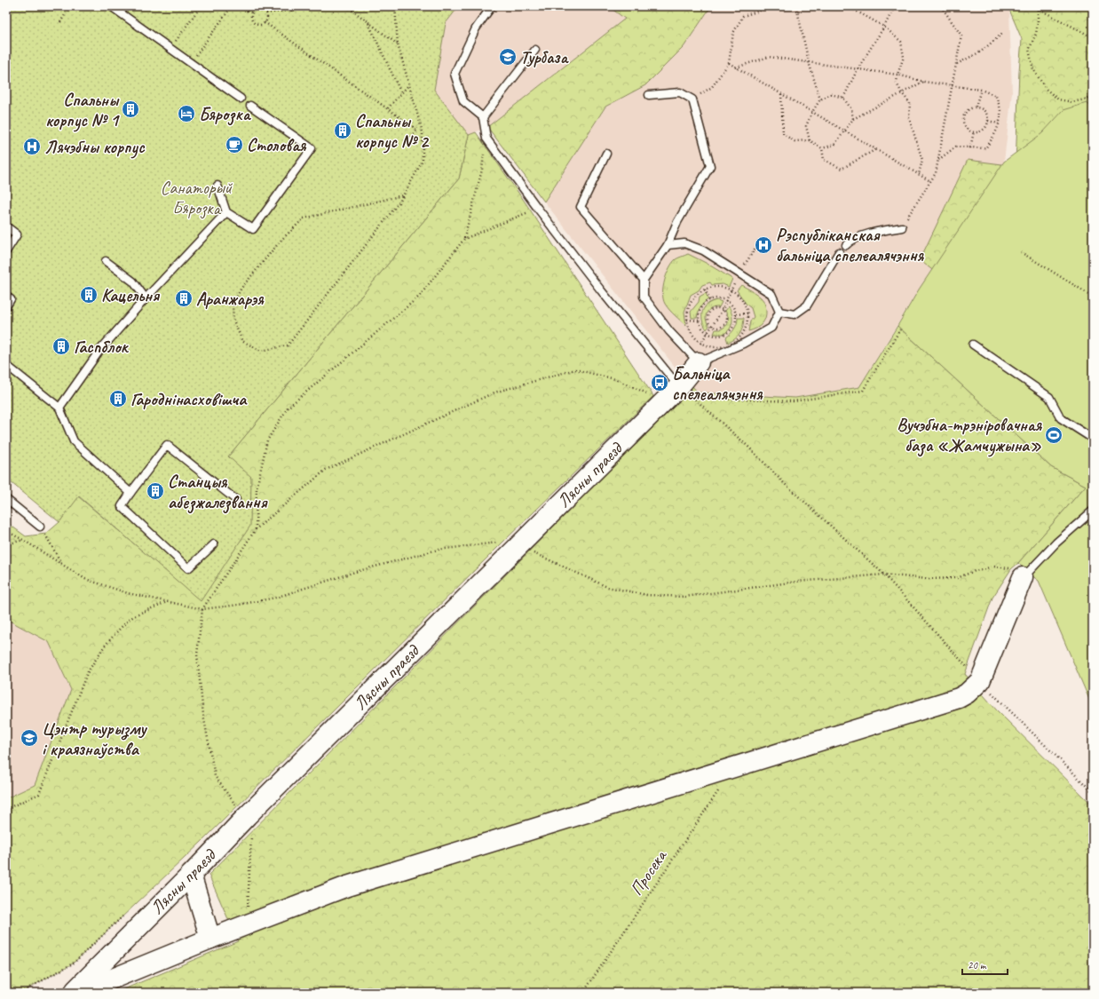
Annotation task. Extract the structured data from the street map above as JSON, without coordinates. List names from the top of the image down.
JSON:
{
  "streets": {
    "street": ["Лясны праезд"],
    "path": ["Просека"]
  },
  "parks": ["Санаторый Бярозка"],
  "places": {
    "school or university": ["Турбаза", "Цэнтр турызму і краязнаўства"],
    "building": [
      "Спальны корпус № 1",
      "Спальны корпус № 2",
      "Кацельня",
      "Аранжарэя",
      "Гаспблок",
      "Гароднінасховішча",
      "Станцыя абезжалезвання"
    ],
    "hotel": ["Бярозка"],
    "cafe": ["Столовая"],
    "hospital": ["Лячэбны корпус", "Рэспубліканская бальніца спелеалячэння"],
    "bus stop": ["Бальніца спелеалячэння"],
    "sports": ["Вучэбна-трэніровачная база «Жамчужына»"]
  },
  "scale_bar": "20 m"
}
